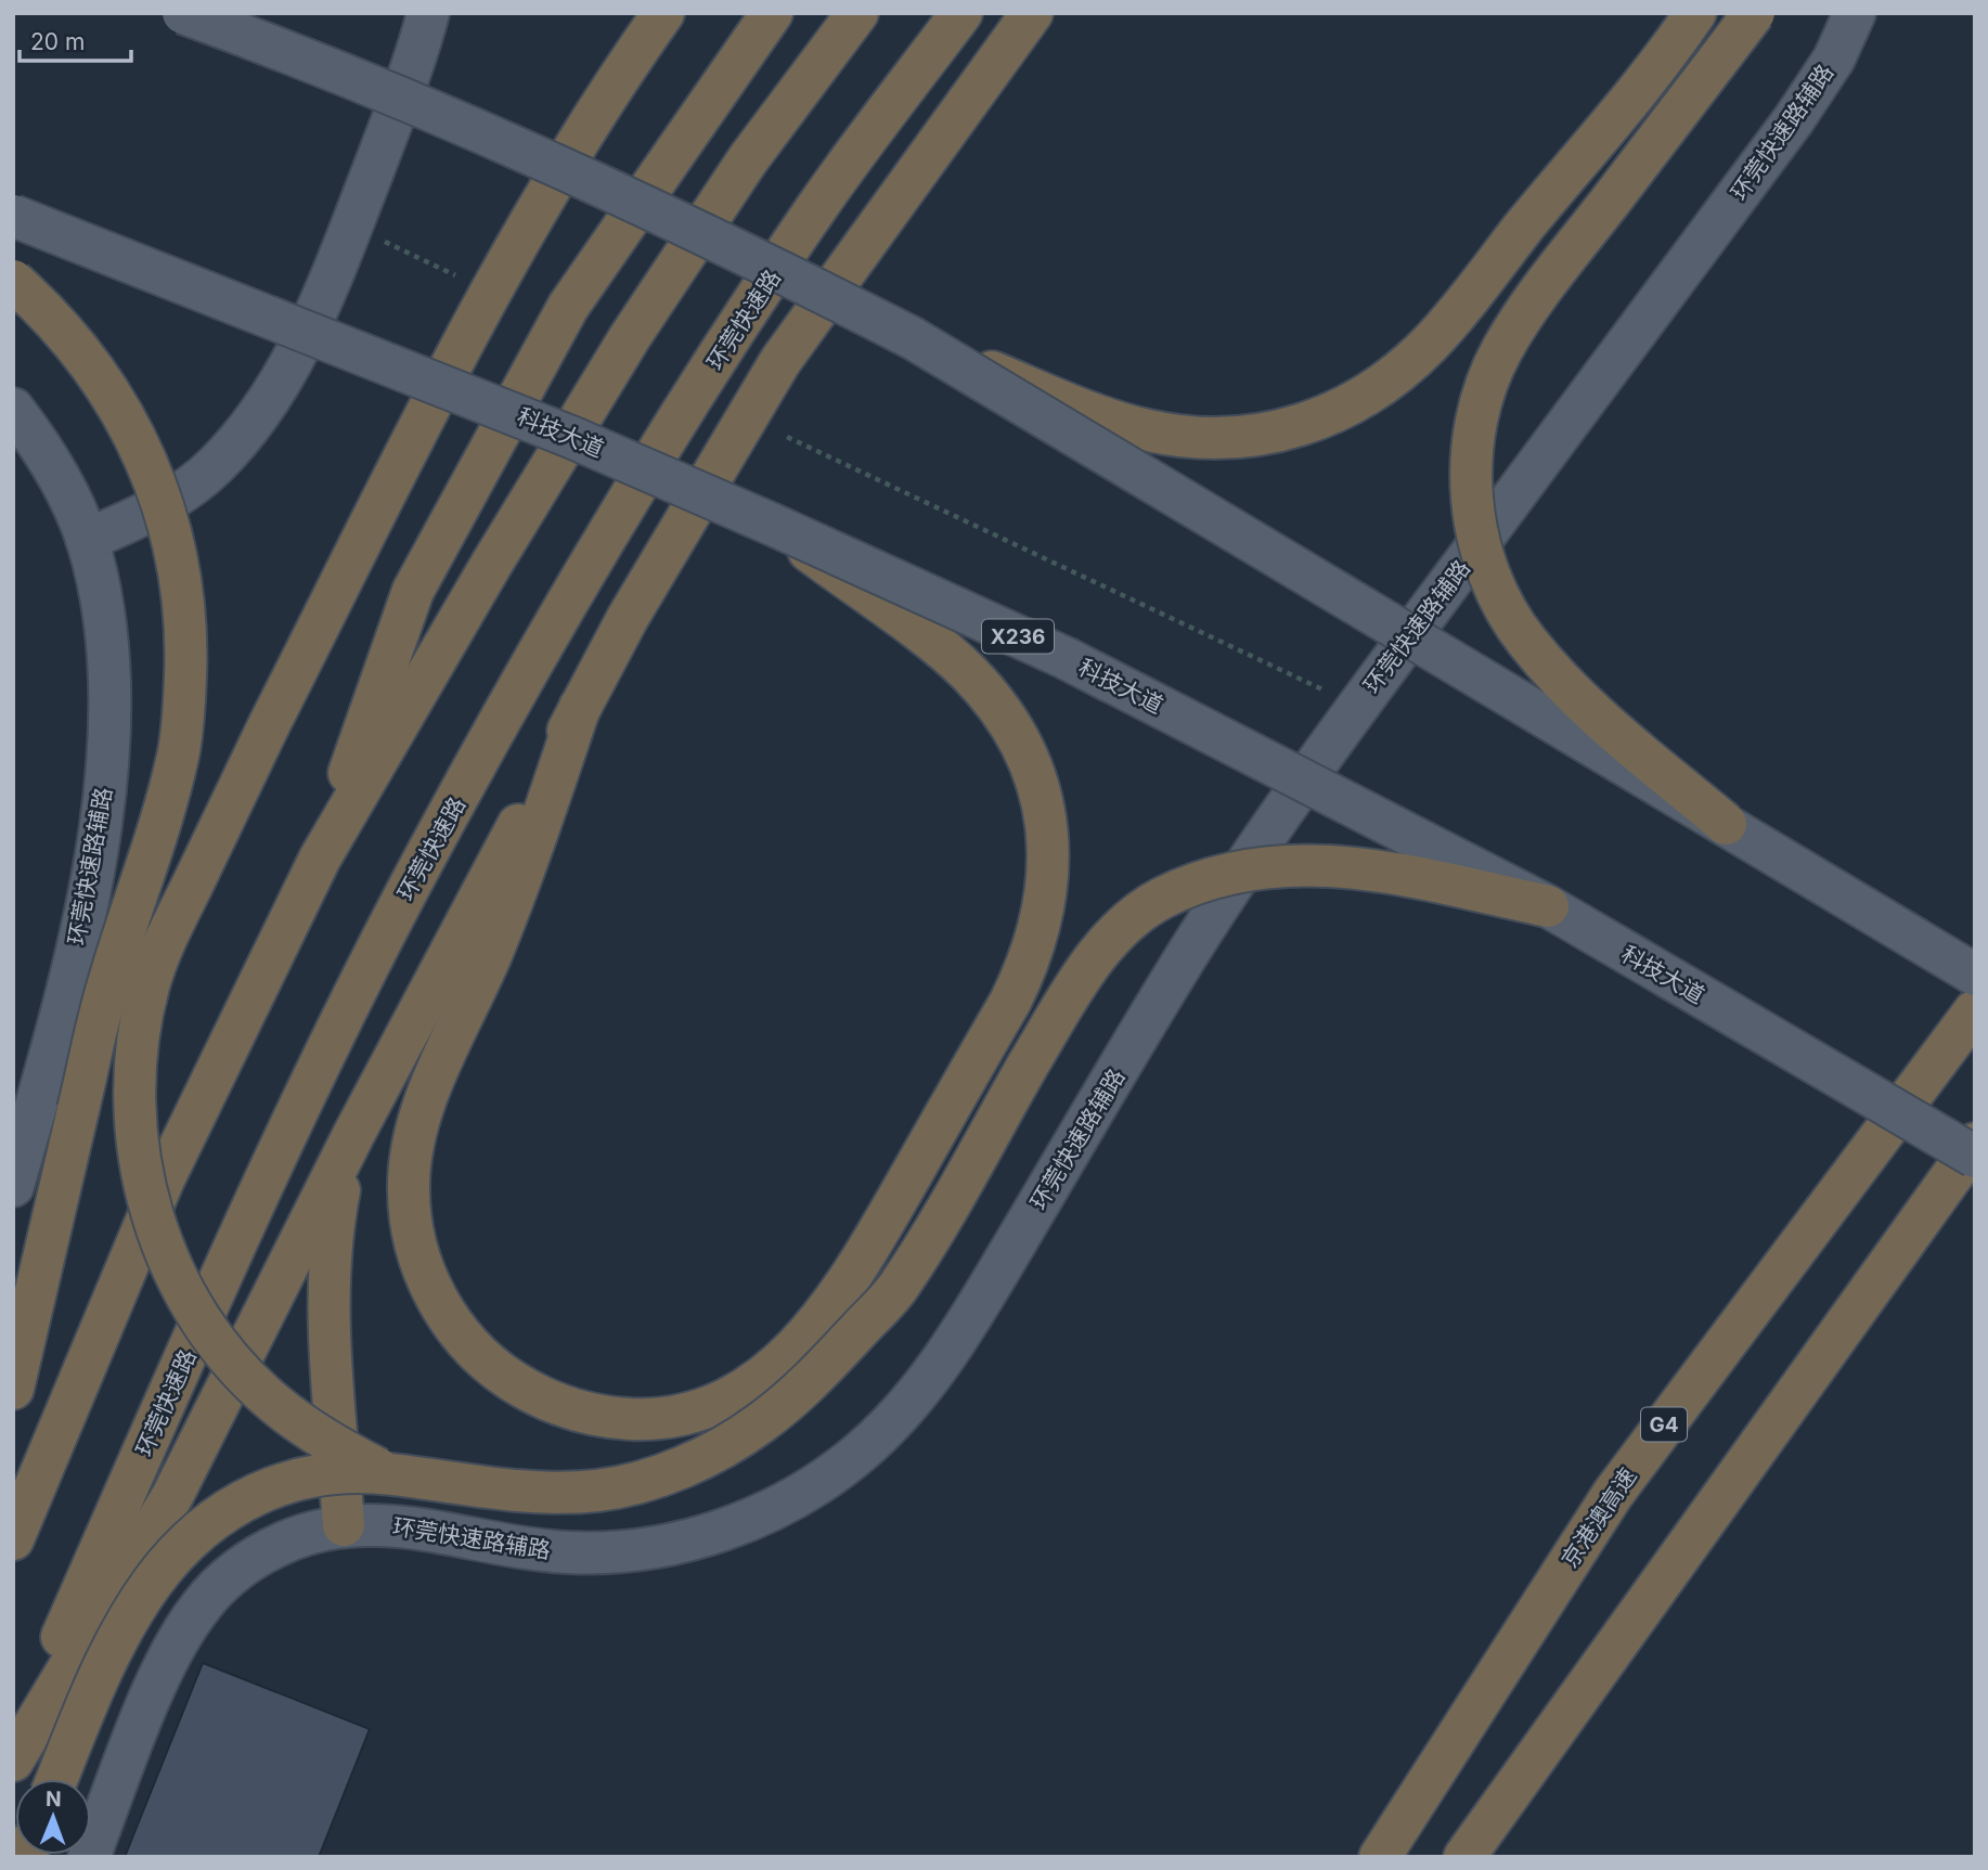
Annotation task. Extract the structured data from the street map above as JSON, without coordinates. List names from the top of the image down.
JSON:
{
  "streets": {
    "highway": ["环莞快速路", "G4", "京港澳高速"],
    "main road": ["环莞快速路辅路", "科技大道", "X236"]
  },
  "scale_bar": "20 m",
  "north": "top"
}
